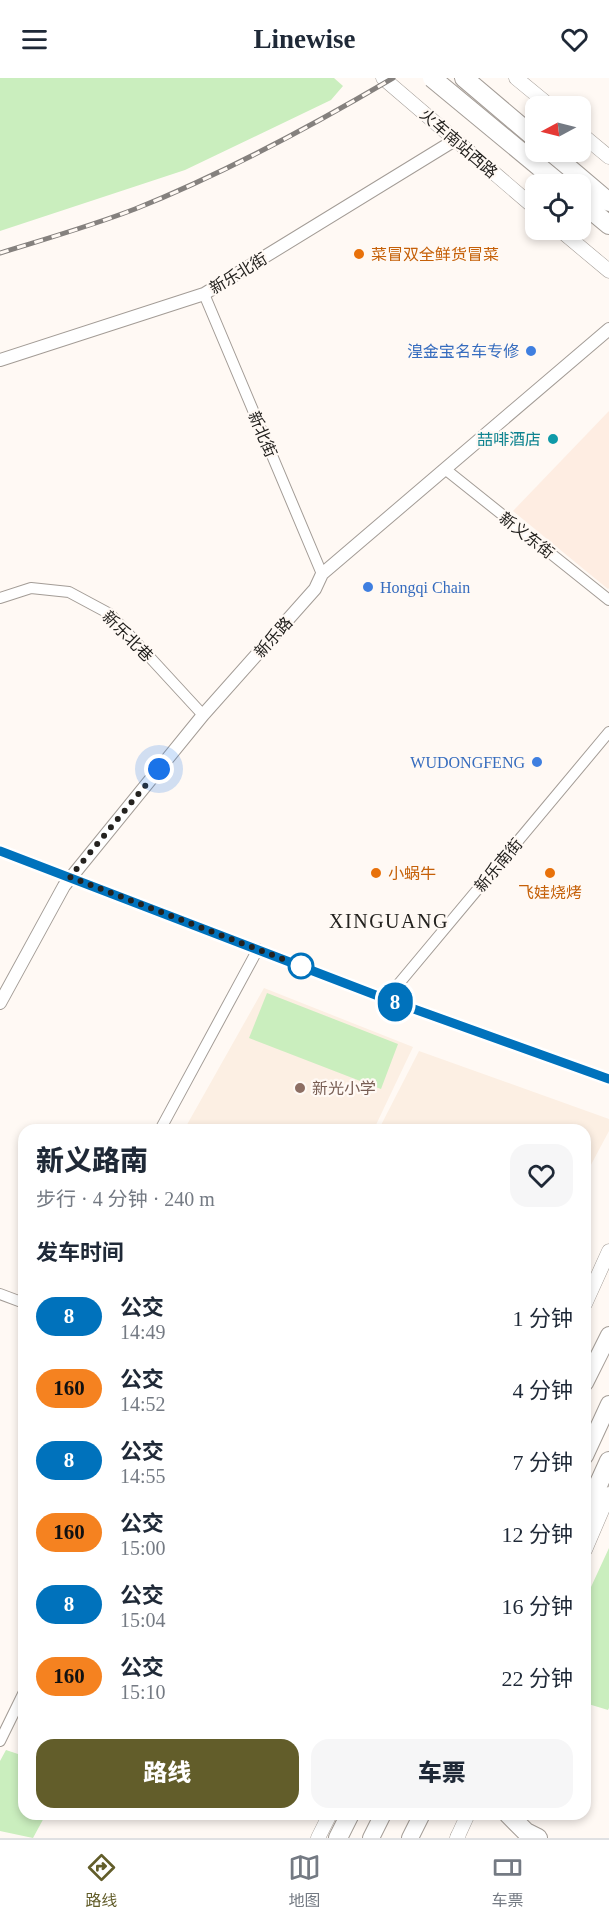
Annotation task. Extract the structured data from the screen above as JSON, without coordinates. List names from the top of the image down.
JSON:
{
  "streets": {
    "main road": ["火车南站西路"],
    "street": [
      "新乐北街",
      "新北街",
      "新义东街",
      "新乐北巷",
      "新乐路",
      "新乐南街"
    ]
  },
  "crossings": [
    ["火车南站西路", "新乐北街"],
    ["新乐北街", "新北街"],
    ["新北街", "新乐路"],
    ["新义东街", "新乐路"],
    ["新乐北巷", "新乐路"]
  ],
  "districts": ["XINGUANG"],
  "places": [
    "菜冒双全鲜货冒菜",
    "湟金宝名车专修",
    "喆啡酒店",
    "Hongqi Chain",
    "WUDONGFENG",
    "小蜗牛",
    "飞娃烧烤",
    "新光小学"
  ],
  "lines": ["bus line 8"],
  "north": "left",
  "page": {
    "header": "Linewise",
    "on_map": "8",
    "heading": [
      ["新义路南", "步行 · 4 分钟 · 240 m"],
      "发车时间"
    ],
    "list": [
      {
        "mark": "8",
        "name": "公交",
        "note": "14:49",
        "value": "1 分钟"
      },
      {
        "mark": "160",
        "name": "公交",
        "note": "14:52",
        "value": "4 分钟"
      },
      {
        "mark": "8",
        "name": "公交",
        "note": "14:55",
        "value": "7 分钟"
      },
      {
        "mark": "160",
        "name": "公交",
        "note": "15:00",
        "value": "12 分钟"
      },
      {
        "mark": "8",
        "name": "公交",
        "note": "15:04",
        "value": "16 分钟"
      },
      {
        "mark": "160",
        "name": "公交",
        "note": "15:10",
        "value": "22 分钟"
      }
    ],
    "buttons": ["路线", "车票"],
    "tabs": ["路线", "地图", "车票"]
  }
}
